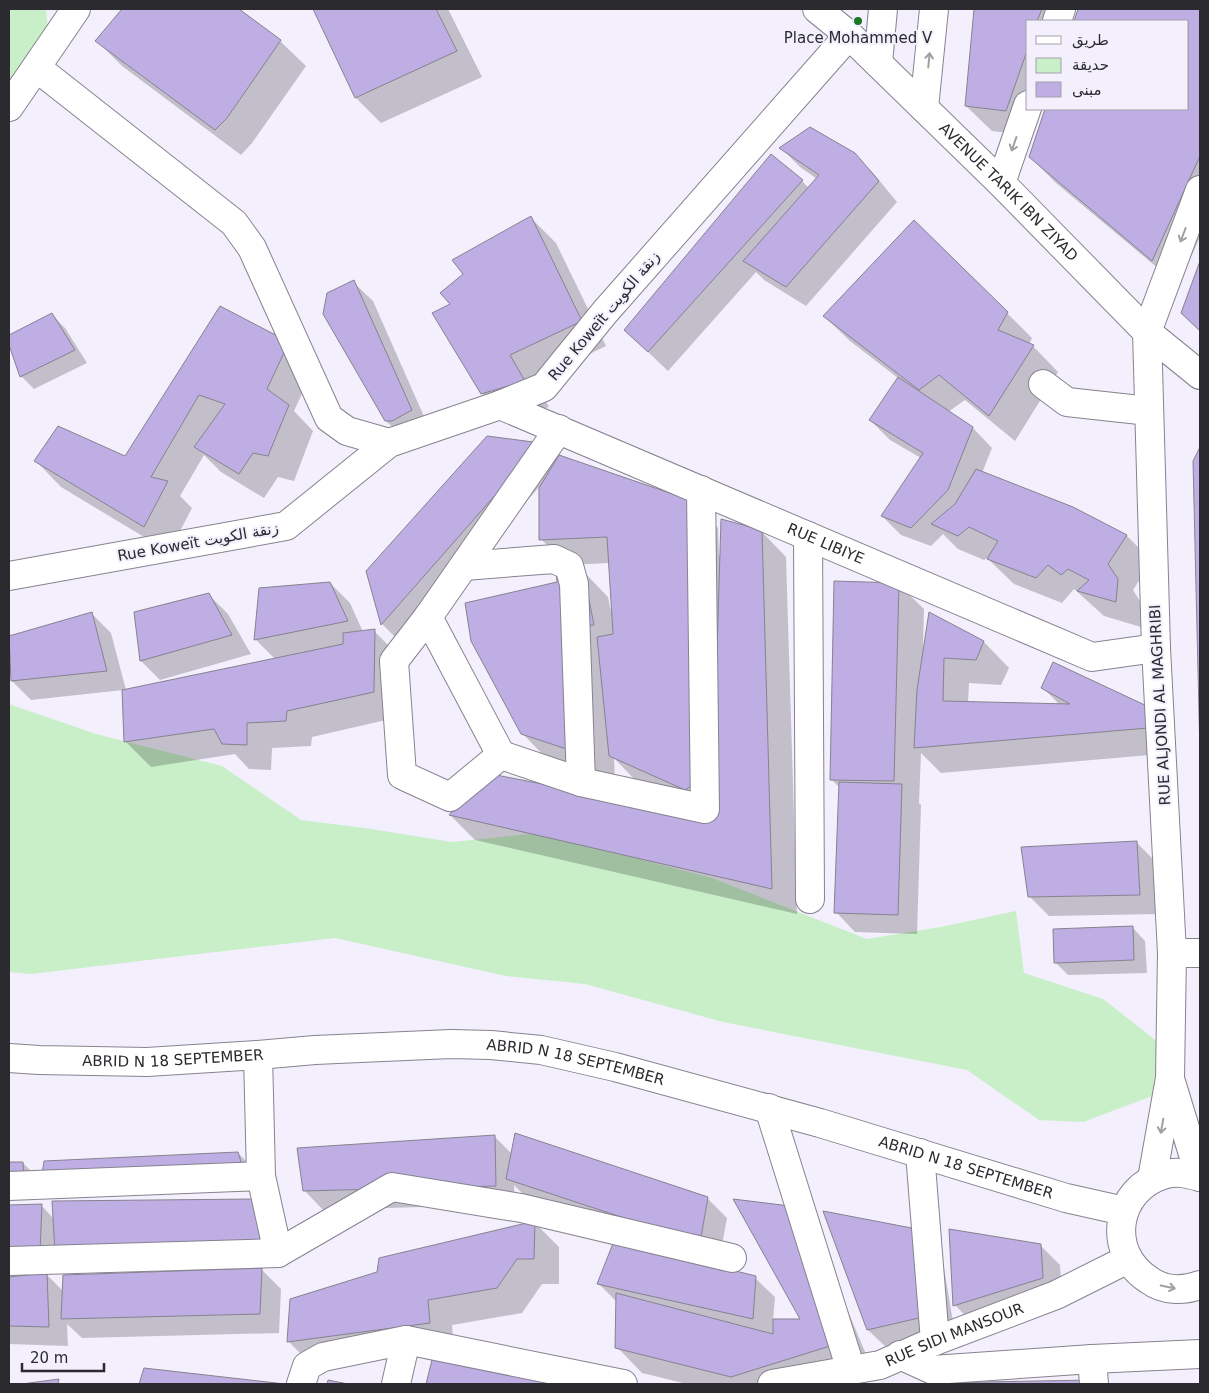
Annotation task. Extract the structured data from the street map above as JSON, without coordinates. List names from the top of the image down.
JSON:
{
  "streets": {
    "street": [
      "AVENUE TARIK IBN ZIYAD",
      "Rue Koweït زنقة الكويت",
      "RUE LIBIYE",
      "RUE ALJONDI AL MAGHRIBI",
      "ABRID N 18 SEPTEMBER",
      "RUE SIDI MANSOUR"
    ]
  },
  "crossings": [
    ["AVENUE TARIK IBN ZIYAD", "Rue Koweït زنقة الكويت"],
    ["AVENUE TARIK IBN ZIYAD", "RUE ALJONDI AL MAGHRIBI"],
    ["Rue Koweït زنقة الكويت", "RUE LIBIYE"],
    ["RUE LIBIYE", "RUE ALJONDI AL MAGHRIBI"]
  ],
  "places": ["Place Mohammed V"],
  "legend": ["طريق", "حديقة", "مبنى"],
  "scale_bar": "20 m"
}
